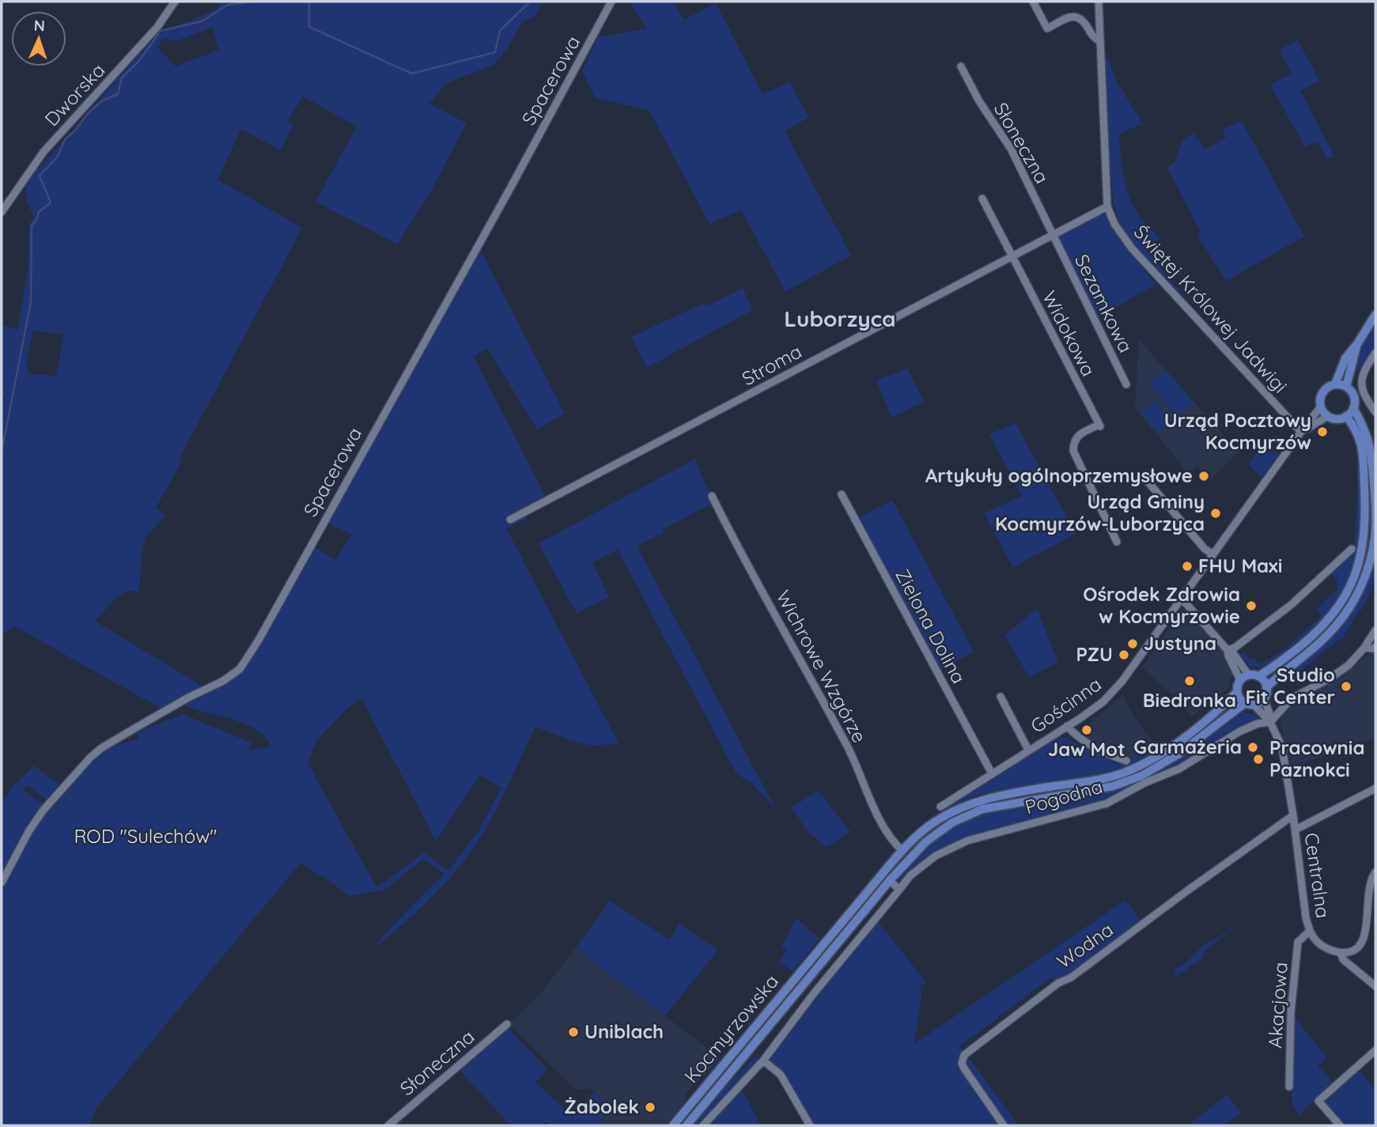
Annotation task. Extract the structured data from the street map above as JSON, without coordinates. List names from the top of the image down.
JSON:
{
  "streets": {
    "main road": ["Kocmyrzowska"],
    "street": [
      "Spacerowa",
      "Dworska",
      "Słoneczna",
      "Sezamkowa",
      "Świętej Królowej Jadwigi",
      "Widokowa",
      "Stroma",
      "Zielona Dolina",
      "Wichrowe Wzgórze",
      "Gościnna",
      "Pogodna",
      "Centralna",
      "Wodna",
      "Akacjowa"
    ]
  },
  "crossings": [
    ["Słoneczna", "Sezamkowa"],
    ["Słoneczna", "Stroma"],
    ["Sezamkowa", "Stroma"],
    ["Świętej Królowej Jadwigi", "Stroma"],
    ["Świętej Królowej Jadwigi", "Gościnna"],
    ["Widokowa", "Stroma"],
    ["Zielona Dolina", "Gościnna"],
    ["Wichrowe Wzgórze", "Kocmyrzowska"],
    ["Pogodna", "Centralna"],
    ["Centralna", "Wodna"],
    ["Centralna", "Akacjowa"],
    ["Centralna", "Kocmyrzowska"]
  ],
  "districts": ["Luborzyca"],
  "parks": ["ROD \"Sulechów\""],
  "places": [
    "Urząd Pocztowy Kocmyrzów",
    "Artykuły ogólnoprzemysłowe",
    "Urząd Gminy Kocmyrzów-Luborzyca",
    "FHU Maxi",
    "Ośrodek Zdrowia w Kocmyrzowie",
    "Justyna",
    "PZU",
    "Biedronka",
    "Studio Fit Center",
    "Jaw Mot",
    "Garmażeria",
    "Pracownia Paznokci",
    "Uniblach",
    "Żabolek"
  ],
  "north": "top"
}
